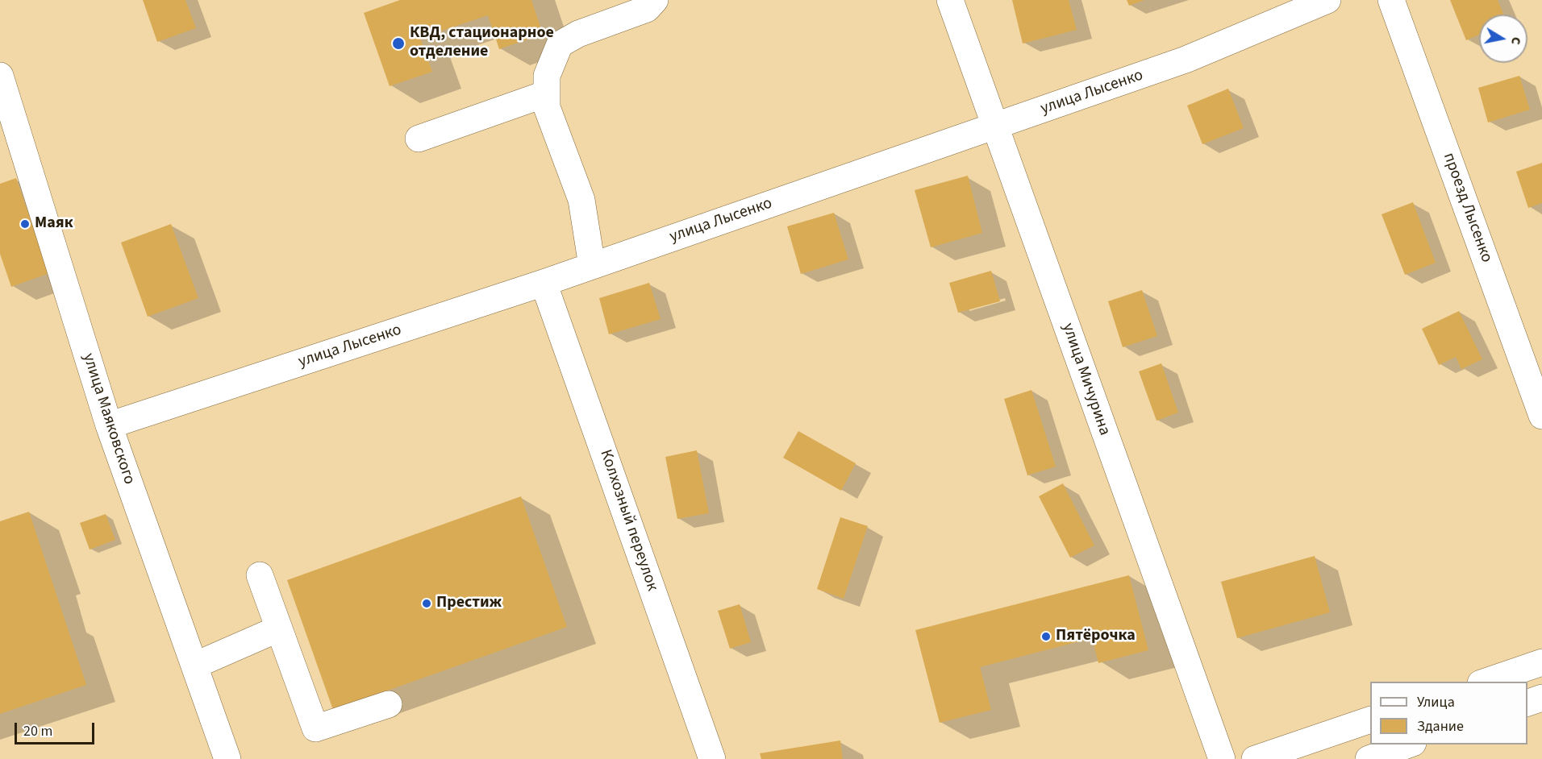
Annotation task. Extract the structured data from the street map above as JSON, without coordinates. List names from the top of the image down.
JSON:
{
  "streets": {
    "main road": [
      "улица Лысенко",
      "проезд Лысенко",
      "улица Мичурина",
      "улица Маяковского",
      "Колхозный переулок"
    ]
  },
  "crossings": [
    ["улица Лысенко", "улица Мичурина"],
    ["улица Лысенко", "улица Маяковского"],
    ["улица Лысенко", "Колхозный переулок"]
  ],
  "places": [
    "КВД, стационарное отделение",
    "Маяк",
    "Престиж",
    "Пятёрочка"
  ],
  "legend": ["Улица", "Здание"],
  "scale_bar": "20 m",
  "north": "right"
}
